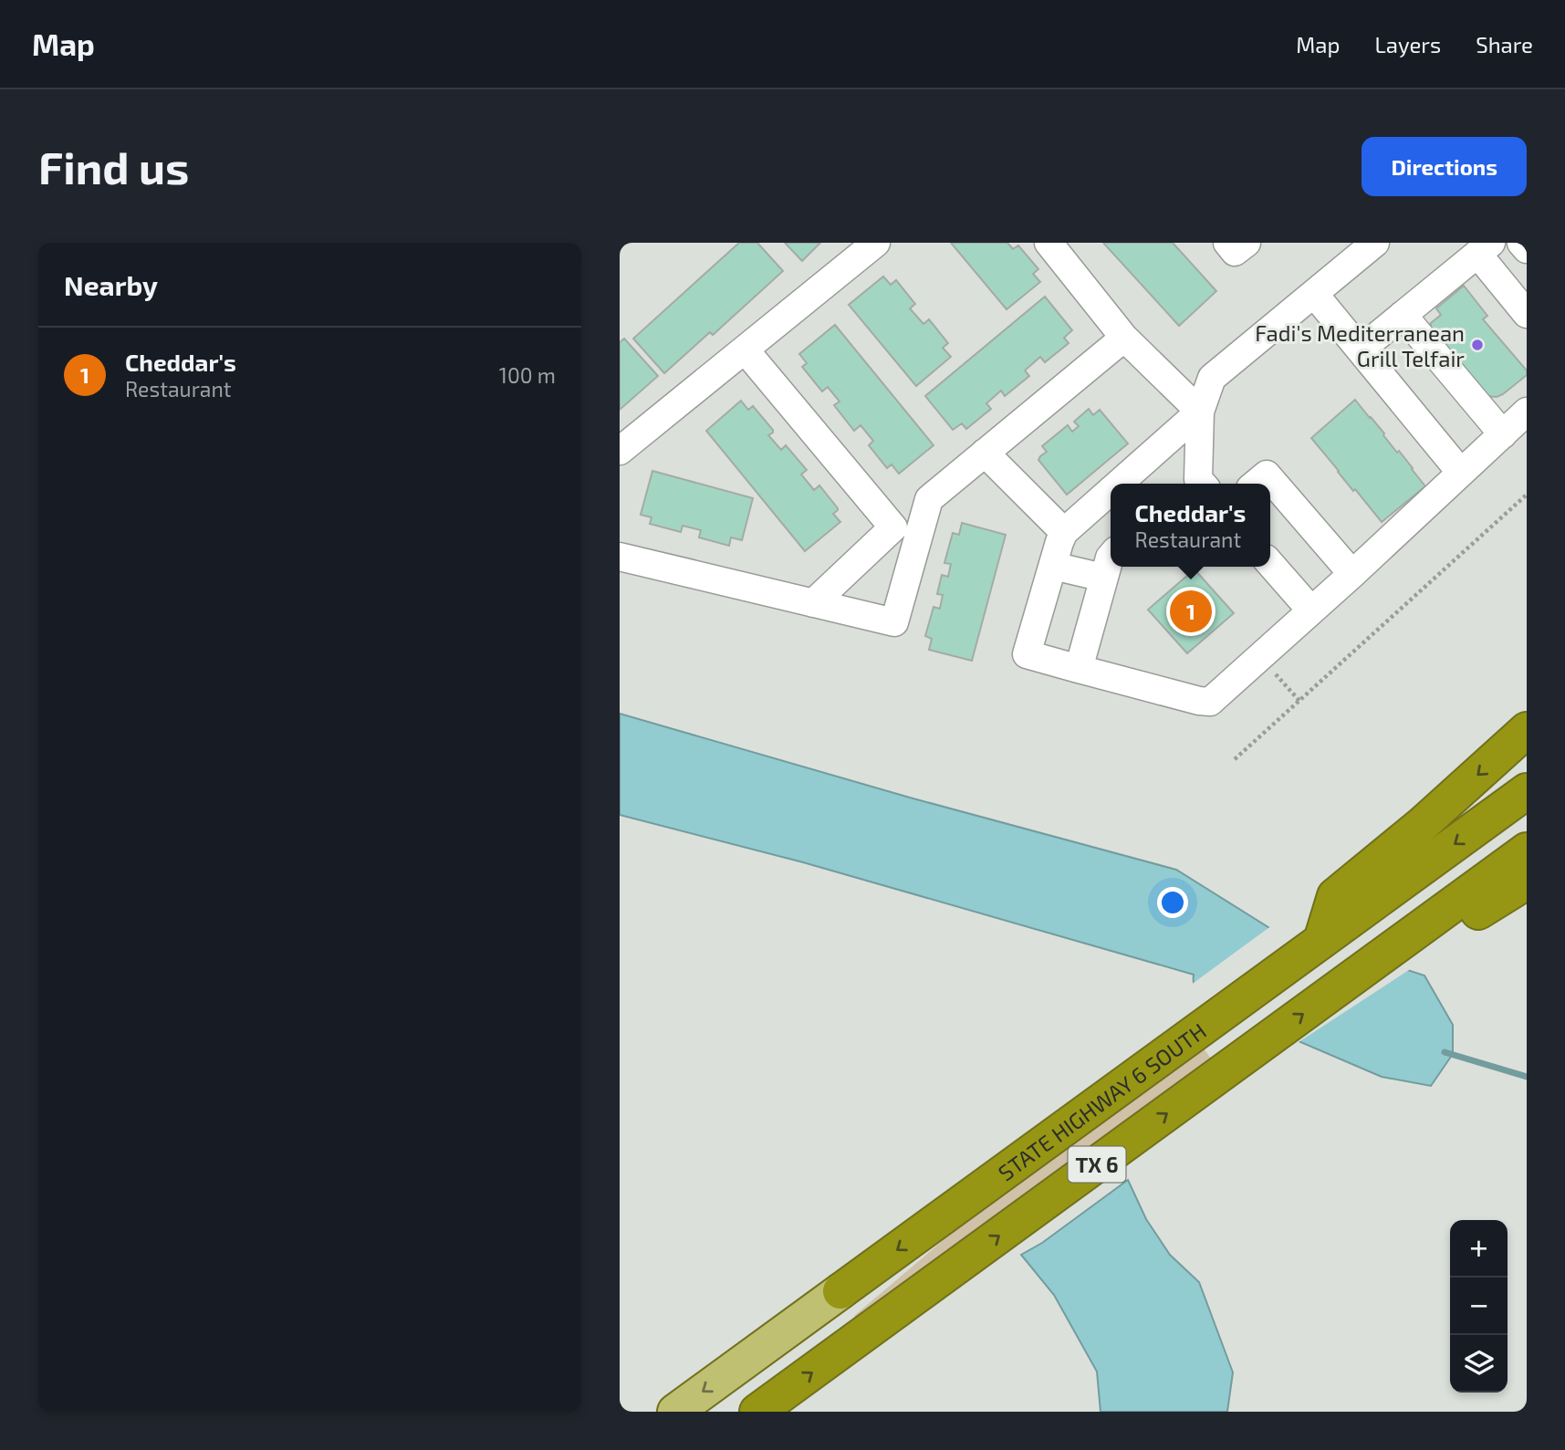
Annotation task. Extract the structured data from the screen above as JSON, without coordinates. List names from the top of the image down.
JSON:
{
  "streets": {
    "highway": ["STATE HIGHWAY 6 SOUTH", "TX 6"]
  },
  "places": ["Fadi's Mediterranean Grill Telfair"],
  "page": {
    "header": "Map",
    "nav": ["Map", "Layers", "Share"],
    "buttons": "Directions",
    "title": "Find us",
    "heading": "Nearby",
    "list": [
      {
        "mark": "1",
        "name": "Cheddar's",
        "note": "Restaurant",
        "value": "100 m"
      }
    ],
    "popup": ["Cheddar's", "Restaurant"],
    "pins": "1",
    "map_buttons": ["+", "−"]
  }
}
